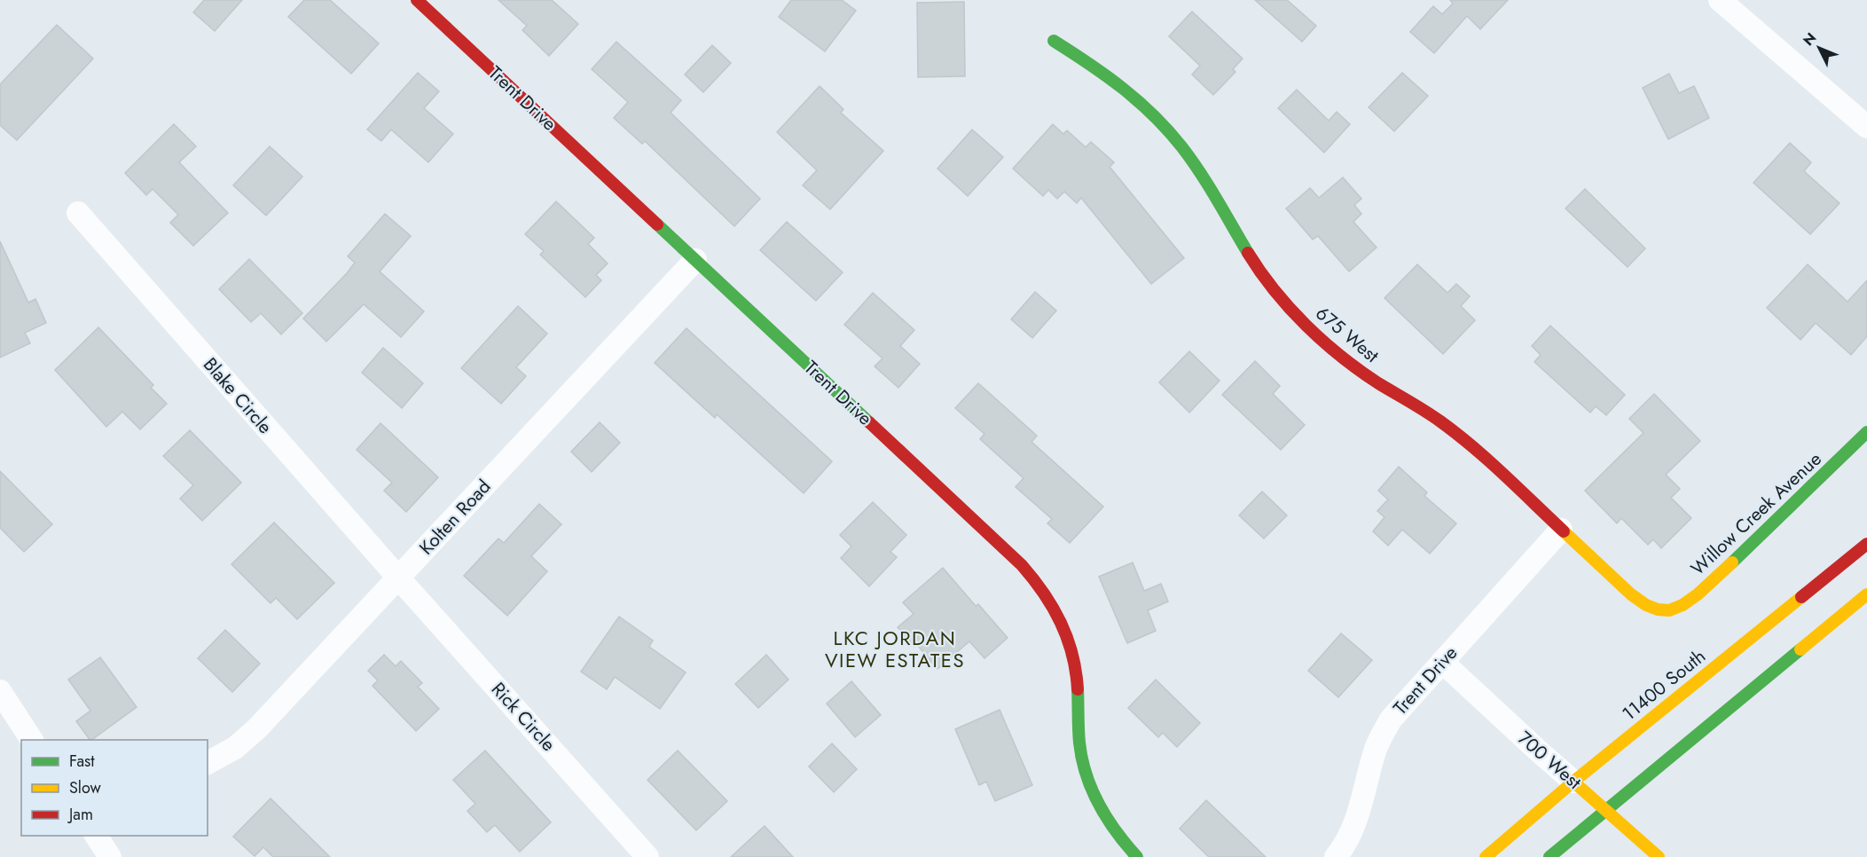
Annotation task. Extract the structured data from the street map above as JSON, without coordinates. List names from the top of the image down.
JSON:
{
  "streets": {
    "street": [
      "Trent Drive",
      "675 West",
      "Blake Circle",
      "Willow Creek Avenue",
      "Kolten Road",
      "11400 South",
      "Rick Circle",
      "700 West"
    ]
  },
  "crossings": [
    ["Trent Drive", "675 West"],
    ["Trent Drive", "Kolten Road"],
    ["Trent Drive", "700 West"],
    ["675 West", "Willow Creek Avenue"],
    ["Blake Circle", "Kolten Road"],
    ["Blake Circle", "Rick Circle"],
    ["Kolten Road", "Rick Circle"],
    ["11400 South", "700 West"]
  ],
  "districts": ["LKC JORDAN VIEW ESTATES"],
  "legend": ["Fast", "Slow", "Jam"],
  "north": "top left"
}
